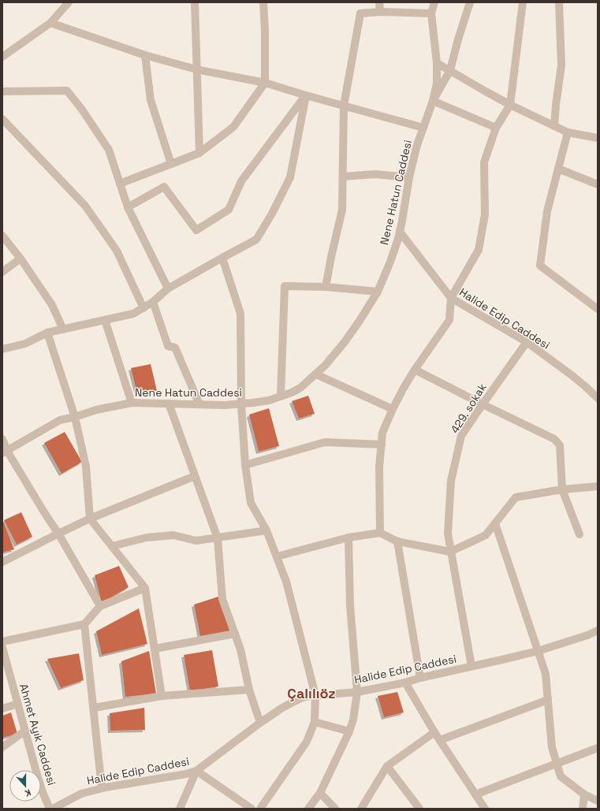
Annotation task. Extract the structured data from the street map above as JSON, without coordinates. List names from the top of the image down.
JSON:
{
  "streets": {
    "street": [
      "Nene Hatun Caddesi",
      "Halide Edip Caddesi",
      "429. sokak",
      "Ahmet Ayık Caddesi"
    ]
  },
  "crossings": [
    ["Nene Hatun Caddesi", "Halide Edip Caddesi"],
    ["Halide Edip Caddesi", "429. sokak"]
  ],
  "districts": ["Çalılıöz"],
  "north": "bottom"
}
